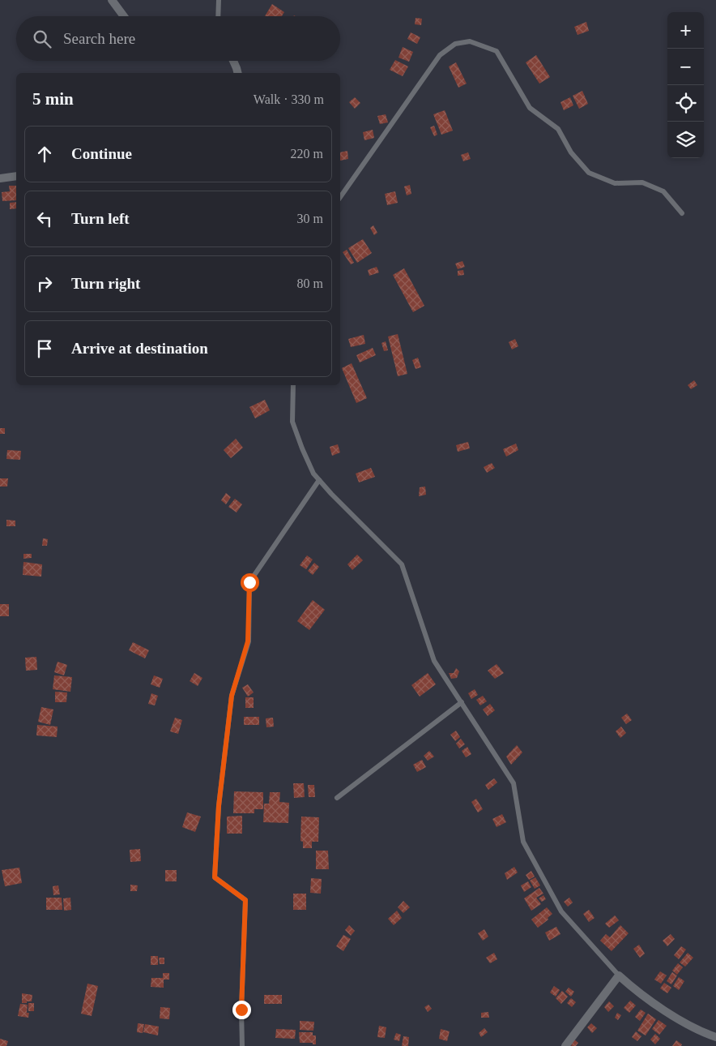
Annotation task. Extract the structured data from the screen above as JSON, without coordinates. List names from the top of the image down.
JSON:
{
  "page": {
    "map_buttons": ["+", "−"],
    "search": "Search here",
    "heading": ["5 min", "Walk · 330 m"],
    "list": [
      ["Continue", "220 m"],
      ["Turn left", "30 m"],
      ["Turn right", "80 m"],
      "Arrive at destination"
    ]
  }
}
